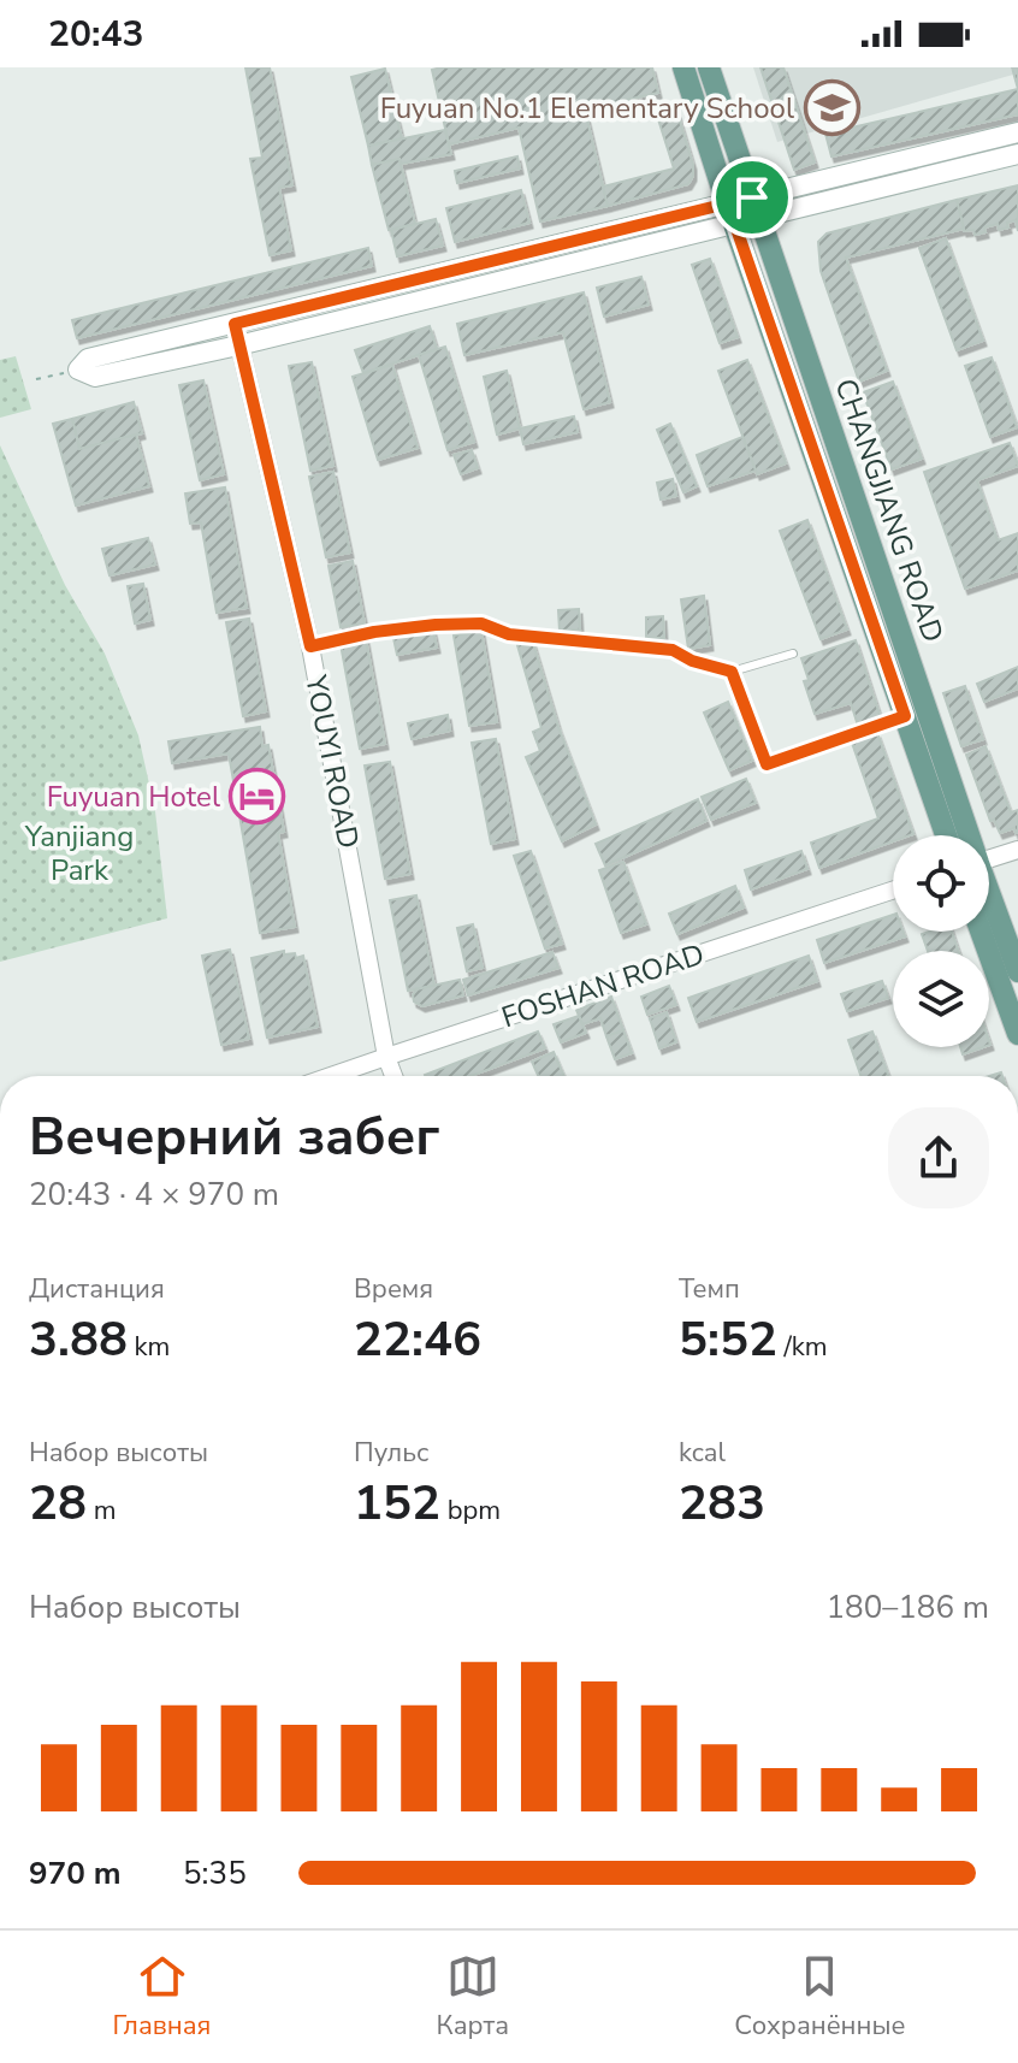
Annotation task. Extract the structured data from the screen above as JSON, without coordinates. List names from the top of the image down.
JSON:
{
  "streets": {
    "main road": ["CHANGJIANG ROAD"],
    "street": ["YOUYI ROAD", "FOSHAN ROAD"]
  },
  "crossings": [
    ["YOUYI ROAD", "FOSHAN ROAD"]
  ],
  "parks": ["Yanjiang Park"],
  "places": {
    "school or university": ["Fuyuan No.1 Elementary School"],
    "hotel": ["Fuyuan Hotel"]
  },
  "page": {
    "status": "20:43",
    "heading": ["Вечерний забег", "20:43 · 4 × 970 m"],
    "stats": [
      ["Дистанция", "3.88 km"],
      ["Время", "22:46"],
      ["Темп", "5:52 /km"],
      ["Набор высоты", "28 m"],
      ["Пульс", "152 bpm"],
      ["kcal", "283"]
    ],
    "chart": ["Набор высоты", "180–186 m"],
    "list": [
      {
        "name": "970 m",
        "note": "5:35"
      }
    ],
    "tabs": ["Главная", "Карта", "Сохранённые"]
  }
}
